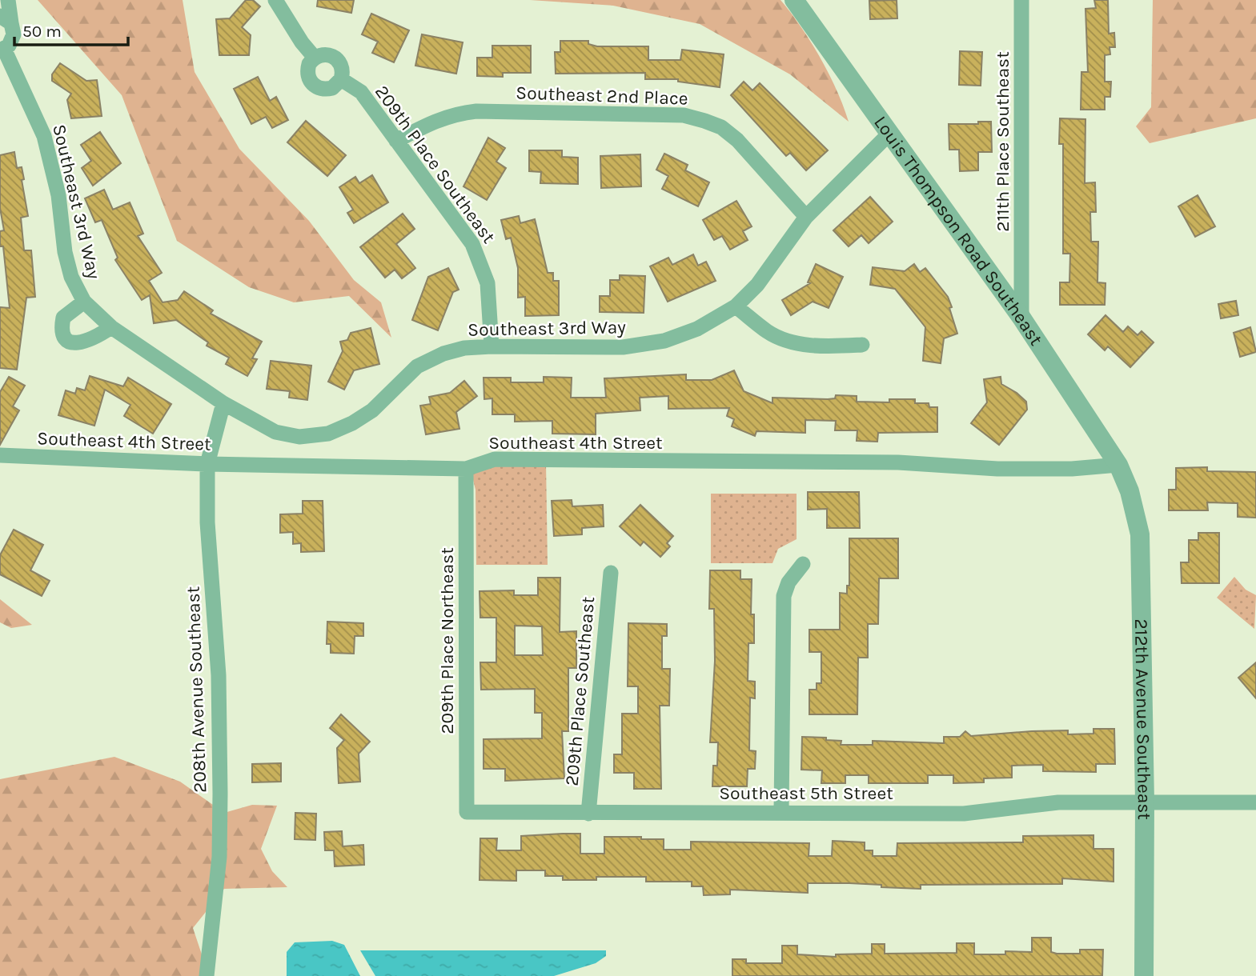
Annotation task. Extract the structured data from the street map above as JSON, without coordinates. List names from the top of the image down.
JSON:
{
  "streets": {
    "street": [
      "Southeast 2nd Place",
      "211th Place Southeast",
      "209th Place Southeast",
      "Southeast 3rd Way",
      "Louis Thompson Road Southeast",
      "Southeast 4th Street",
      "209th Place Northeast",
      "208th Avenue Southeast",
      "212th Avenue Southeast",
      "Southeast 5th Street"
    ]
  },
  "crossings": [
    ["Southeast 2nd Place", "209th Place Southeast"],
    ["Southeast 2nd Place", "Southeast 3rd Way"],
    ["211th Place Southeast", "Louis Thompson Road Southeast"],
    ["209th Place Southeast", "Southeast 3rd Way"],
    ["209th Place Southeast", "Southeast 5th Street"],
    ["Southeast 3rd Way", "Louis Thompson Road Southeast"],
    ["Southeast 3rd Way", "208th Avenue Southeast"],
    ["Louis Thompson Road Southeast", "Southeast 4th Street"],
    ["Louis Thompson Road Southeast", "212th Avenue Southeast"],
    ["Southeast 4th Street", "209th Place Northeast"],
    ["Southeast 4th Street", "208th Avenue Southeast"],
    ["Southeast 4th Street", "212th Avenue Southeast"],
    ["209th Place Northeast", "Southeast 5th Street"],
    ["212th Avenue Southeast", "Southeast 5th Street"]
  ],
  "scale_bar": "50 m"
}
